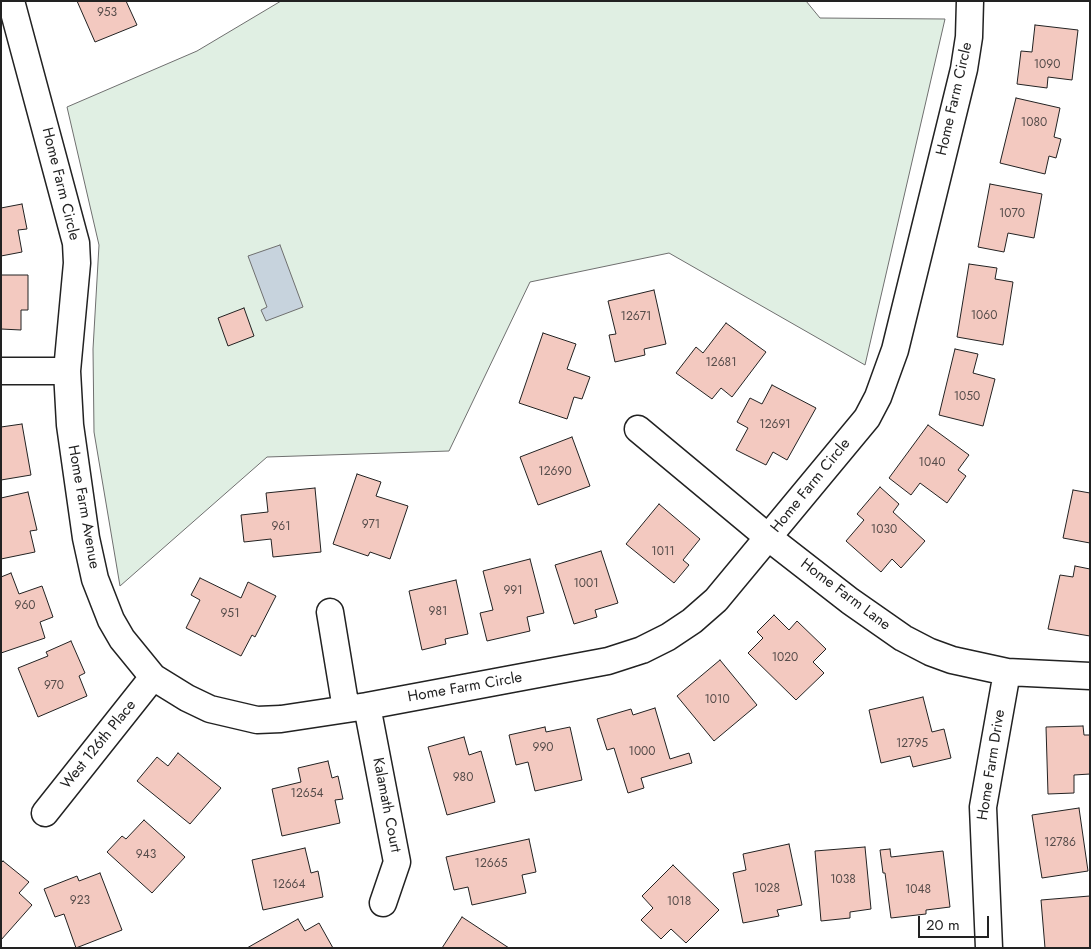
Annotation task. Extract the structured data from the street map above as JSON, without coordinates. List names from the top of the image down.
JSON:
{
  "streets": {
    "street": [
      "Home Farm Circle",
      "Home Farm Avenue",
      "Home Farm Lane",
      "West 126th Place",
      "Home Farm Drive",
      "Kalamath Court"
    ]
  },
  "crossings": [
    ["Home Farm Circle", "Home Farm Avenue"],
    ["Home Farm Circle", "Home Farm Lane"],
    ["Home Farm Circle", "Kalamath Court"],
    ["Home Farm Avenue", "West 126th Place"],
    ["Home Farm Avenue", "Kalamath Court"],
    ["Home Farm Lane", "Home Farm Drive"]
  ],
  "house_numbers": [
    "953",
    "1090",
    "1080",
    "1070",
    "1060",
    "12671",
    "12681",
    "1050",
    "12691",
    "1040",
    "12690",
    "971",
    "961",
    "1030",
    "1011",
    "1001",
    "991",
    "960",
    "981",
    "951",
    "1020",
    "970",
    "1010",
    "12795",
    "990",
    "1000",
    "980",
    "12654",
    "12786",
    "943",
    "12665",
    "1038",
    "12664",
    "1028",
    "1048",
    "923",
    "1018"
  ],
  "scale_bar": "20 m"
}
